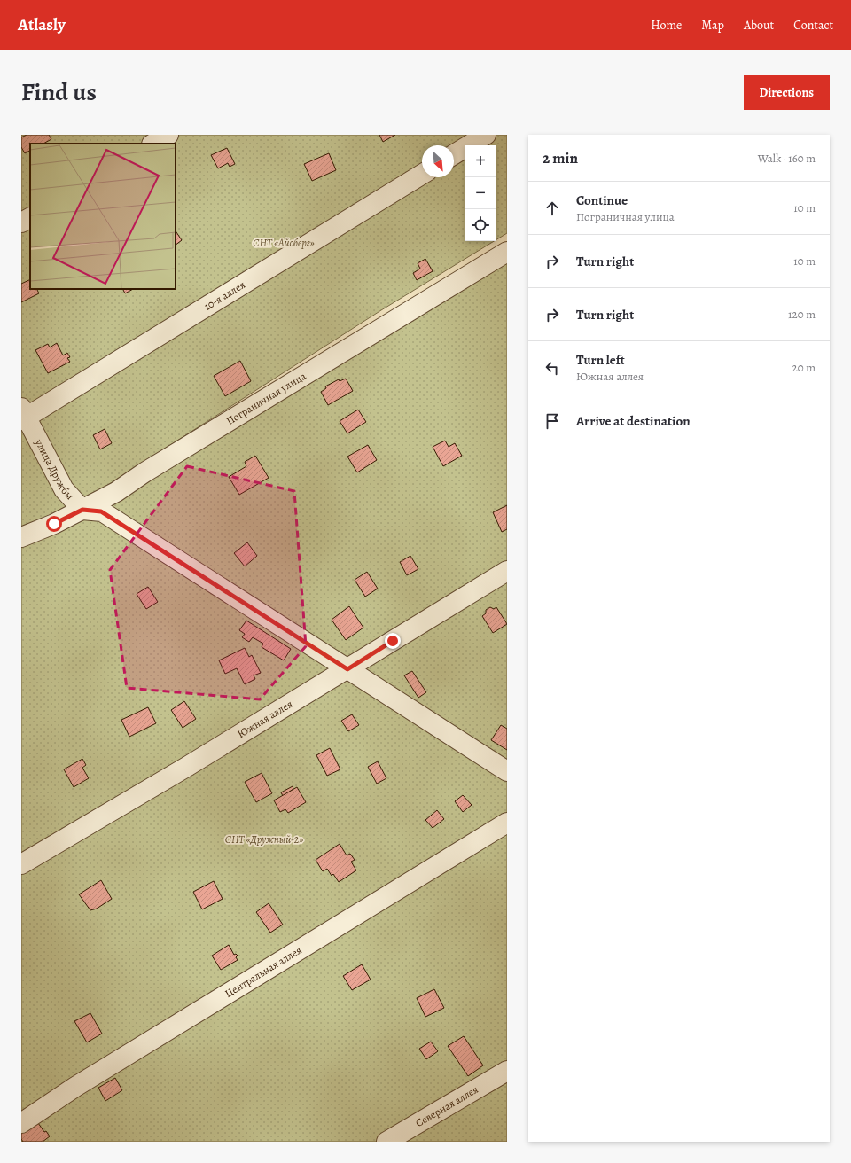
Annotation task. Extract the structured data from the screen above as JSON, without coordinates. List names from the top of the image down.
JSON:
{
  "streets": {
    "street": [
      "10-я аллея",
      "Пограничная улица",
      "улица Дружбы",
      "Южная аллея",
      "Центральная аллея",
      "Северная аллея"
    ]
  },
  "crossings": [
    ["10-я аллея", "улица Дружбы"],
    ["Пограничная улица", "улица Дружбы"]
  ],
  "parks": ["СНТ «Айсберг»", "СНТ «Дружный-2»"],
  "north": "bottom right",
  "page": {
    "header": "Atlasly",
    "nav": [
      "Home",
      "Map",
      "About",
      "Contact"
    ],
    "title": "Find us",
    "buttons": "Directions",
    "heading": ["2 min", "Walk · 160 m"],
    "map_buttons": ["+", "−"],
    "list": [
      ["Continue", "Пограничная улица", "10 m"],
      ["Turn right", "10 m"],
      ["Turn right", "120 m"],
      ["Turn left", "Южная аллея", "20 m"],
      "Arrive at destination"
    ]
  }
}
